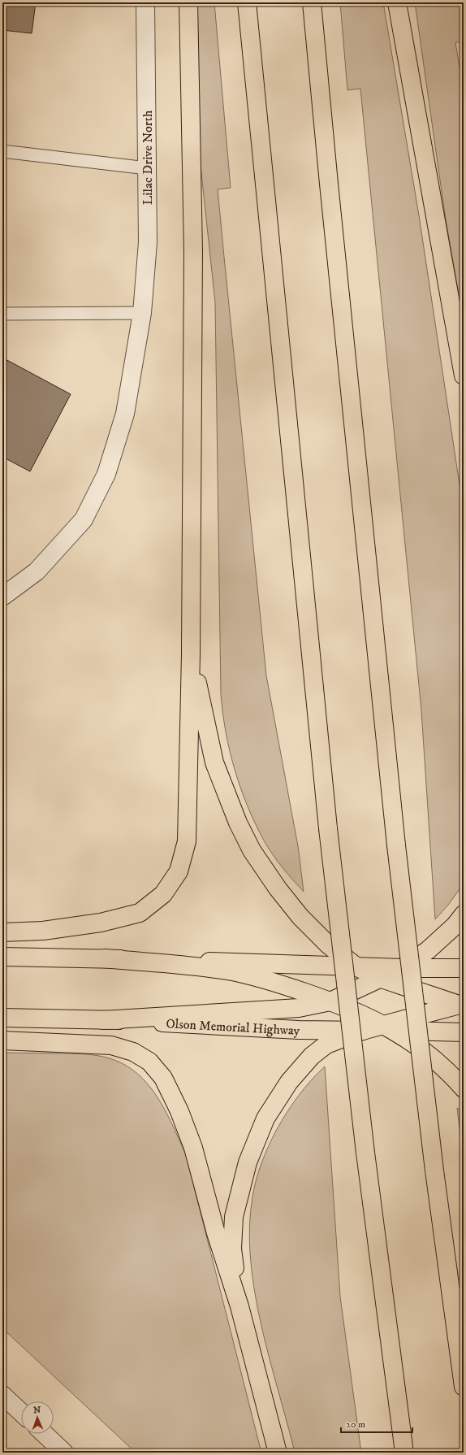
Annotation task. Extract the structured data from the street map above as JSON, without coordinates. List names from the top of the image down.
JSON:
{
  "streets": {
    "main road": ["Olson Memorial Highway"],
    "street": ["Lilac Drive North"]
  },
  "scale_bar": "20 m",
  "north": "top"
}
